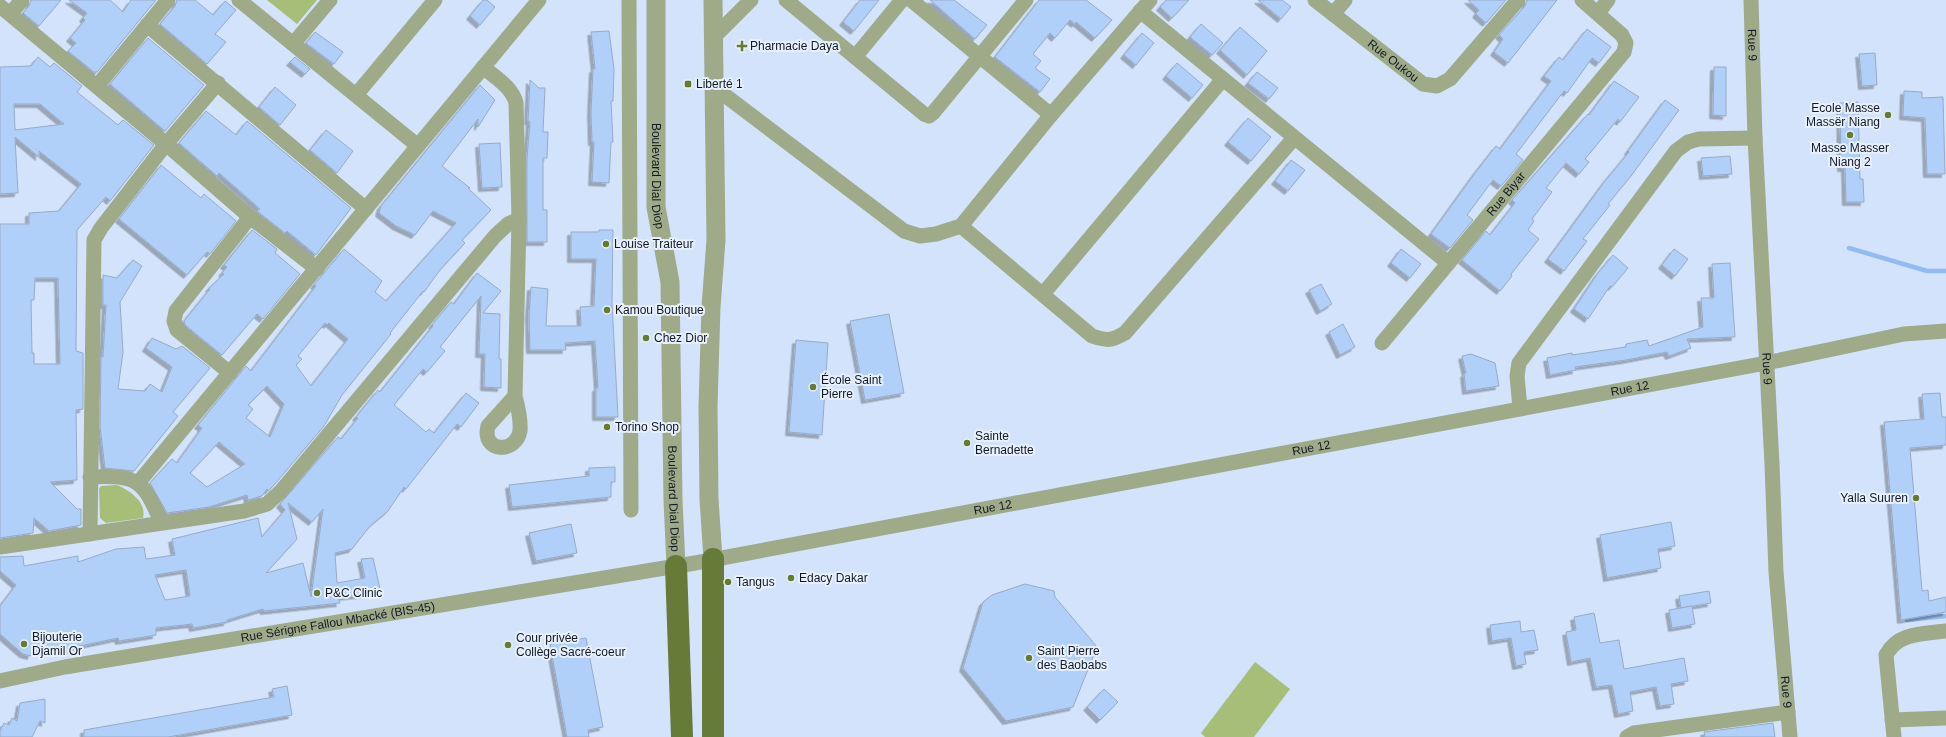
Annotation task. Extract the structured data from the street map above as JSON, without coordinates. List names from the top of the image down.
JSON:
{
  "streets": {
    "street": [
      "Rue 9",
      "Rue Oukou",
      "Boulevard Dial Diop",
      "Rue Biyar",
      "Rue 12",
      "Rue Sérigne Fallou Mbacké (BIS-45)"
    ]
  },
  "crossings": [
    ["Rue 9", "Rue 12"],
    ["Boulevard Dial Diop", "Rue 12"],
    ["Boulevard Dial Diop", "Rue Sérigne Fallou Mbacké (BIS-45)"],
    ["Rue 12", "Rue Sérigne Fallou Mbacké (BIS-45)"]
  ],
  "places": {
    "health": ["Pharmacie Daya"],
    "transit": ["Liberté 1"],
    "other": [
      "Ecole Masse Massër Niang",
      "Masse Masser Niang 2",
      "Louise Traiteur",
      "Kamou Boutique",
      "Chez Dior",
      "École Saint Pierre",
      "Torino Shop",
      "Sainte Bernadette",
      "Yalla Suuren",
      "Edacy Dakar",
      "Tangus",
      "P&C Clinic",
      "Bijouterie Djamil Or",
      "Cour privée Collège Sacré-coeur",
      "Saint Pierre des Baobabs"
    ]
  }
}
